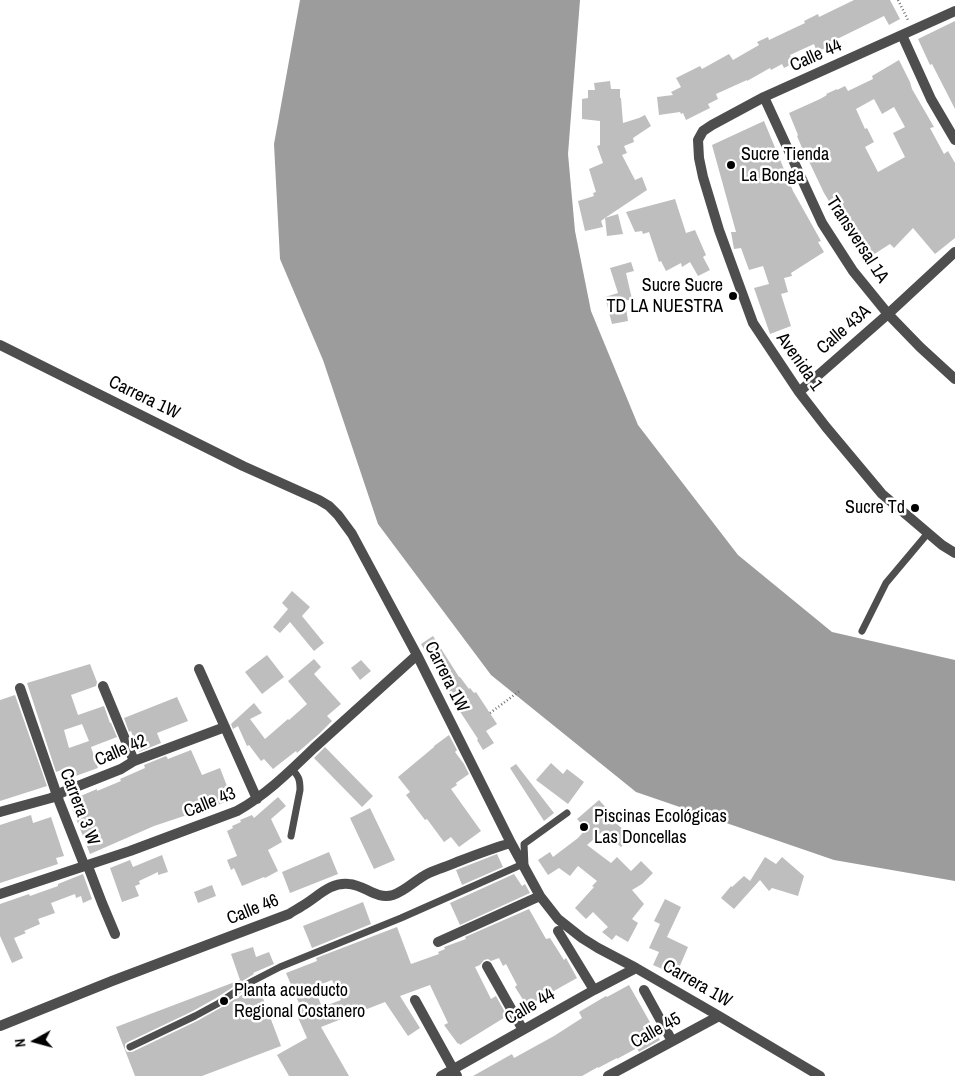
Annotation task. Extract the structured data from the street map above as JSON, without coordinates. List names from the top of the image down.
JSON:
{
  "streets": {
    "street": [
      "Calle 44",
      "Transversal 1A",
      "Calle 43A",
      "Avenida 1",
      "Carrera 1W",
      "Calle 42",
      "Calle 43",
      "Carrera 3 W",
      "Calle 46",
      "Calle 45"
    ]
  },
  "crossings": [
    ["Calle 44", "Transversal 1A"],
    ["Calle 44", "Avenida 1"],
    ["Calle 44", "Carrera 1W"],
    ["Transversal 1A", "Calle 43A"],
    ["Calle 43A", "Avenida 1"],
    ["Carrera 1W", "Calle 43"],
    ["Carrera 1W", "Calle 46"],
    ["Carrera 1W", "Calle 45"],
    ["Calle 42", "Carrera 3 W"],
    ["Calle 43", "Carrera 3 W"]
  ],
  "places": [
    "Sucre Tienda La Bonga",
    "Sucre Sucre TD LA NUESTRA",
    "Sucre Td",
    "Piscinas Ecológicas Las Doncellas",
    "Planta acueducto Regional Costanero"
  ],
  "north": "left"
}
